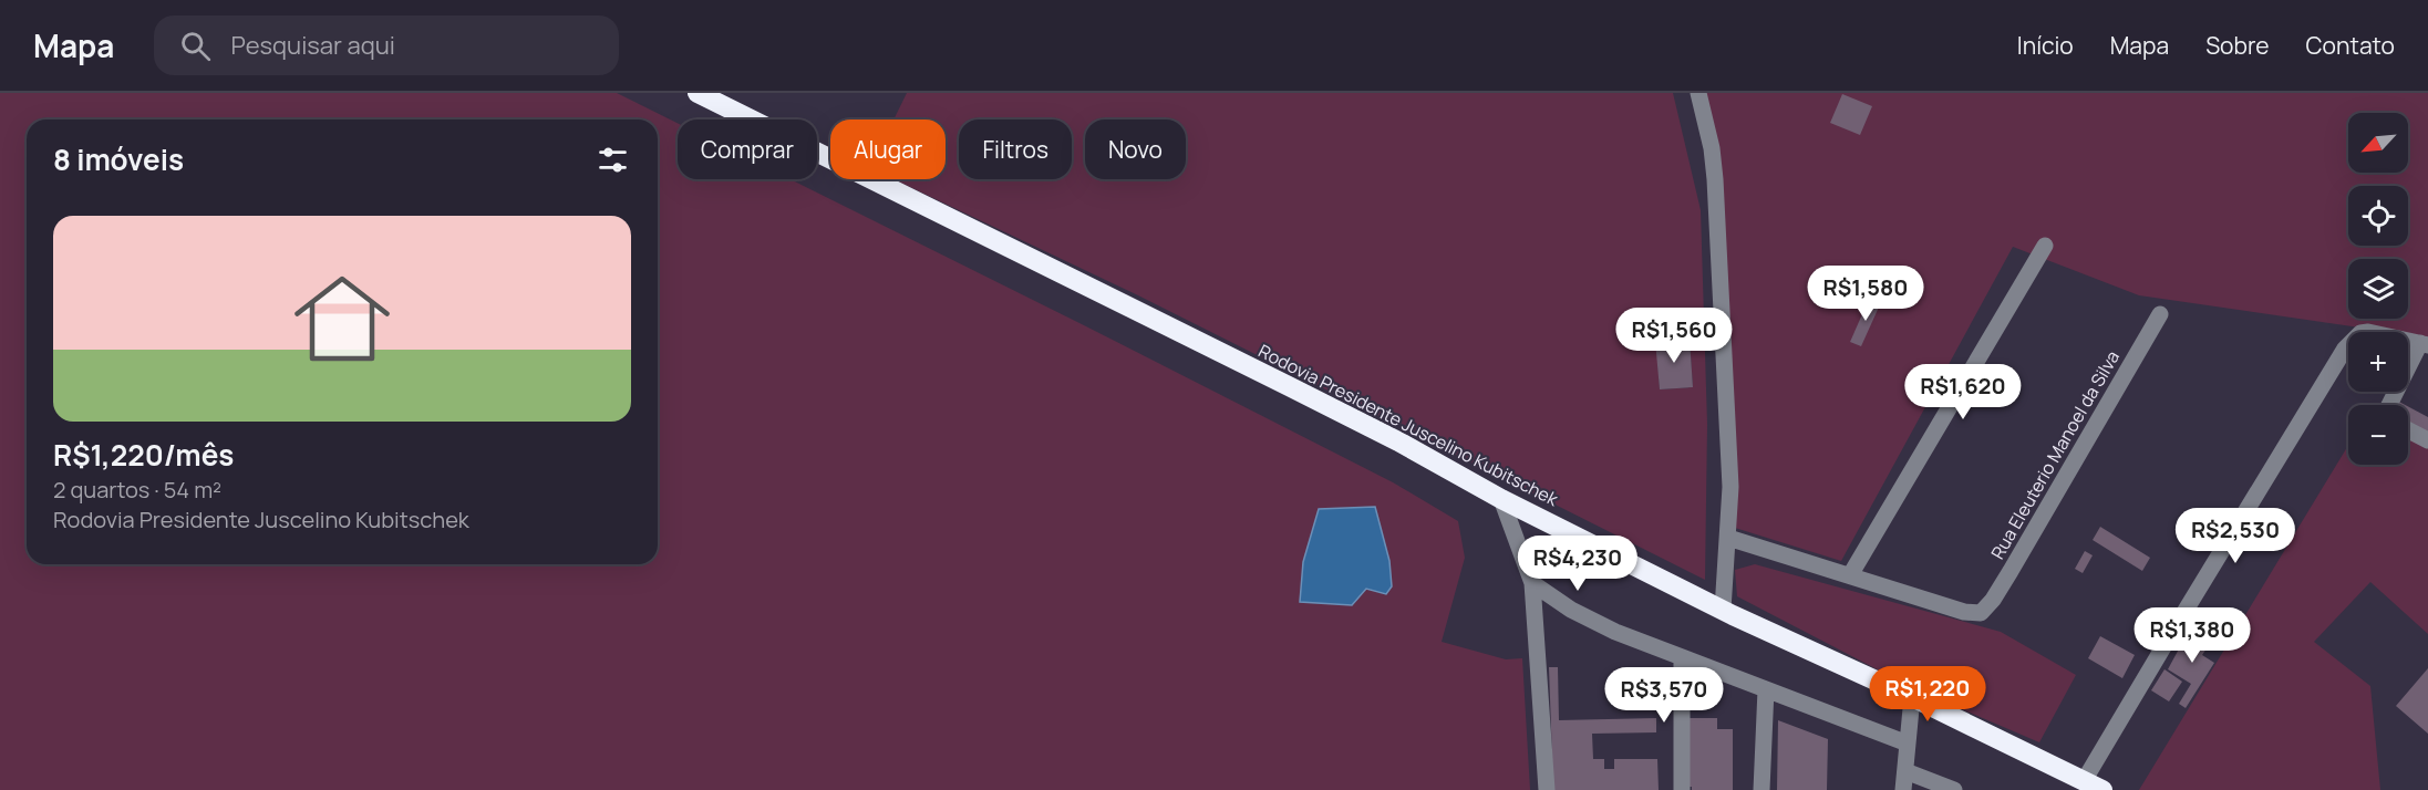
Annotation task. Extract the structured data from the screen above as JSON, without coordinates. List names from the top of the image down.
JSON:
{
  "streets": {
    "highway": ["Rodovia Presidente Juscelino Kubitschek"],
    "street": ["Rua Eleuterio Manoel da Silva"]
  },
  "north": "bottom left",
  "page": {
    "header": "Mapa",
    "search": "Pesquisar aqui",
    "nav": [
      "Início",
      "Mapa",
      "Sobre",
      "Contato"
    ],
    "map_buttons": ["+", "−"],
    "chip": [
      "Comprar",
      "Alugar",
      "Filtros",
      "Novo"
    ],
    "heading": "8 imóveis",
    "list": [
      {
        "name": "R$1,220/mês",
        "note": "2 quartos · 54 m² · Rodovia Presidente Juscelino Kubitschek"
      }
    ],
    "price": [
      "R$1,580",
      "R$1,560",
      "R$1,620",
      "R$2,530",
      "R$4,230",
      "R$1,380",
      "R$1,220",
      "R$3,570"
    ]
  }
}
